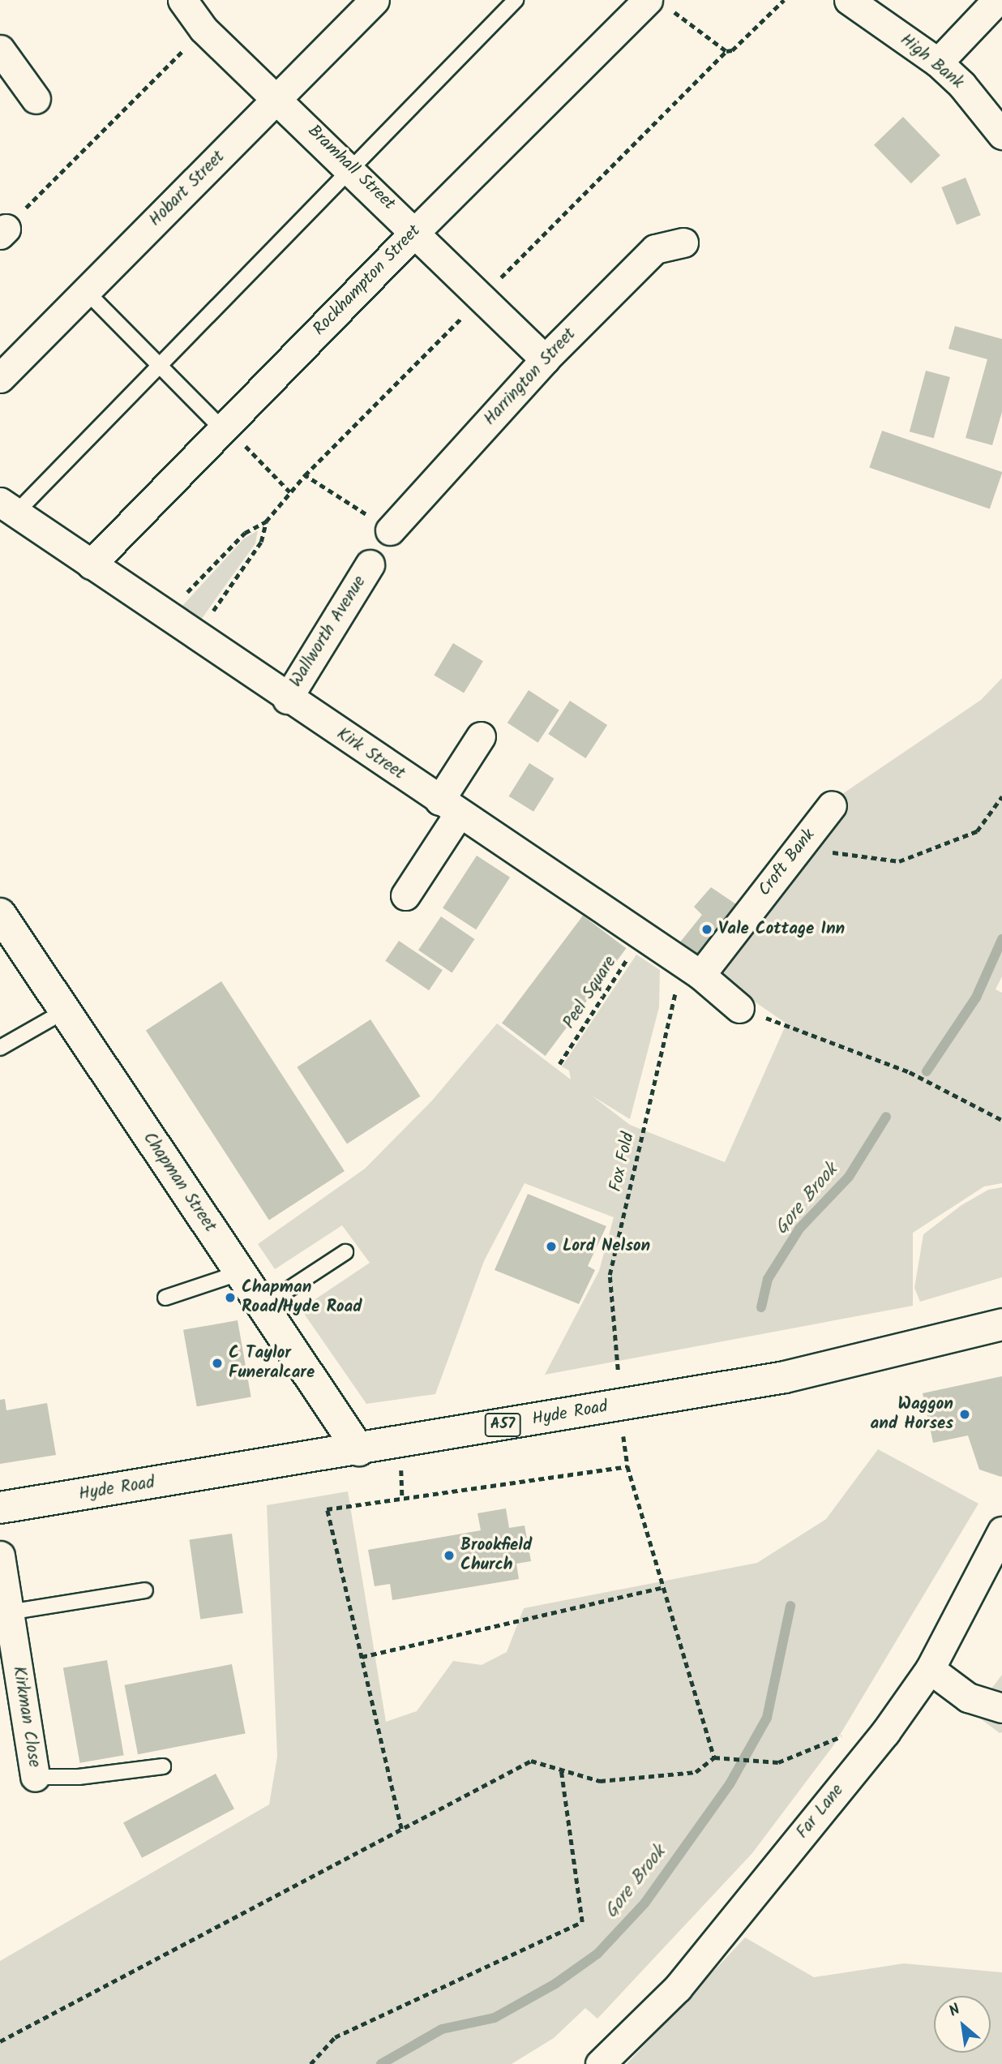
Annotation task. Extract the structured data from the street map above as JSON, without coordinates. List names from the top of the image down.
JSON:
{
  "streets": {
    "main road": ["Chapman Street", "Hyde Road", "A57"],
    "street": [
      "High Bank",
      "Bramhall Street",
      "Hobart Street",
      "Rockhampton Street",
      "Harrington Street",
      "Wallworth Avenue",
      "Kirk Street",
      "Croft Bank",
      "Kirkman Close",
      "Far Lane"
    ],
    "path": ["Peel Square", "Fox Fold"]
  },
  "crossings": [
    ["Bramhall Street", "Hobart Street"],
    ["Bramhall Street", "Rockhampton Street"],
    ["Bramhall Street", "Harrington Street"],
    ["Rockhampton Street", "Kirk Street"],
    ["Wallworth Avenue", "Kirk Street"],
    ["Kirk Street", "Croft Bank"],
    ["Kirk Street", "Peel Square"],
    ["Kirk Street", "Fox Fold"],
    ["Croft Bank", "Fox Fold"],
    ["Chapman Street", "Hyde Road"]
  ],
  "water": ["Gore Brook"],
  "places": [
    "Vale Cottage Inn",
    "Lord Nelson",
    "Chapman Road/Hyde Road",
    "C Taylor Funeralcare",
    "Waggon and Horses",
    "Brookfield Church"
  ],
  "north": "top left"
}
